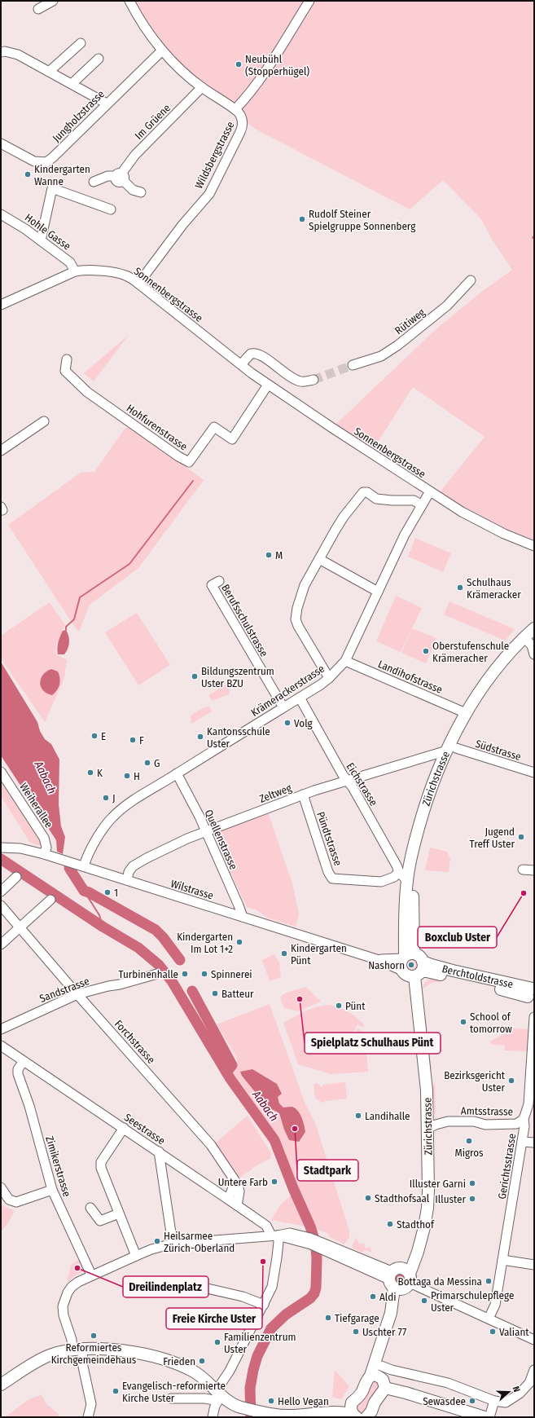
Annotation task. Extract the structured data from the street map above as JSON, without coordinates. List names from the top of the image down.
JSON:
{
  "streets": {
    "main road": ["Zürichstrasse", "Berchtoldstrasse"],
    "street": [
      "Jungholzstrasse",
      "Im Grüene",
      "Wildsbergstrasse",
      "Hohle Gasse",
      "Sonnenbergstrasse",
      "Rütiweg",
      "Hohfurenstrasse",
      "Berufsschulstrasse",
      "Landihofstrasse",
      "Krämerackerstrasse",
      "Südstrasse",
      "Eichstrasse",
      "Zeltweg",
      "Weiherallee",
      "Pündtstrasse",
      "Quellenstrasse",
      "Wilstrasse",
      "Sandstrasse",
      "Forchstrasse",
      "Amtsstrasse",
      "Seestrasse",
      "Zimikerstrasse",
      "Gerichtsstrasse"
    ]
  },
  "crossings": [
    ["Wildsbergstrasse", "Sonnenbergstrasse"],
    ["Hohle Gasse", "Sonnenbergstrasse"],
    ["Sonnenbergstrasse", "Hohfurenstrasse"],
    ["Sonnenbergstrasse", "Krämerackerstrasse"],
    ["Berufsschulstrasse", "Krämerackerstrasse"],
    ["Landihofstrasse", "Krämerackerstrasse"],
    ["Landihofstrasse", "Zürichstrasse"],
    ["Krämerackerstrasse", "Eichstrasse"],
    ["Krämerackerstrasse", "Quellenstrasse"],
    ["Krämerackerstrasse", "Wilstrasse"],
    ["Südstrasse", "Zürichstrasse"],
    ["Südstrasse", "Zeltweg"],
    ["Zürichstrasse", "Eichstrasse"],
    ["Zürichstrasse", "Zeltweg"],
    ["Zürichstrasse", "Pündtstrasse"],
    ["Zürichstrasse", "Wilstrasse"],
    ["Zürichstrasse", "Berchtoldstrasse"],
    ["Zürichstrasse", "Amtsstrasse"],
    ["Eichstrasse", "Zeltweg"],
    ["Eichstrasse", "Pündtstrasse"],
    ["Zeltweg", "Pündtstrasse"],
    ["Zeltweg", "Quellenstrasse"],
    ["Zeltweg", "Wilstrasse"],
    ["Weiherallee", "Wilstrasse"],
    ["Quellenstrasse", "Wilstrasse"],
    ["Wilstrasse", "Berchtoldstrasse"],
    ["Sandstrasse", "Forchstrasse"],
    ["Forchstrasse", "Seestrasse"],
    ["Amtsstrasse", "Gerichtsstrasse"],
    ["Seestrasse", "Zimikerstrasse"]
  ],
  "water": ["Aabach"],
  "places": [
    "Neubühl (Stopperhügel)",
    "Kindergarten Wanne",
    "Rudolf Steiner Spielgruppe Sonnenberg",
    "M",
    "Schulhaus Krämeracker",
    "Oberstufenschule Krämeracher",
    "Bildungszentrum Uster BZU",
    "Volg",
    "E",
    "Kantonsschule Uster",
    "F",
    "G",
    "K",
    "H",
    "J",
    "Jugend Treff Uster",
    "1",
    "Boxclub Uster",
    "Kindergarten Im Lot 1+2",
    "Kindergarten Pünt",
    "Nashorn",
    "Turbinenhalle",
    "Spinnerei",
    "Batteur",
    "Spielplatz Schulhaus Pünt",
    "Pünt",
    "School of tomorrow",
    "Bezirksgericht Uster",
    "Landihalle",
    "Stadtpark",
    "Migros",
    "Untere Farb",
    "Illuster Garni",
    "Stadthofsaal",
    "Illuster",
    "Stadthof",
    "Heilsarmee Zürich-Oberland",
    "Freie Kirche Uster",
    "Dreilindenplatz",
    "Bottaga da Messina",
    "Aldi",
    "Primarschulepflege Uster",
    "Tiefgarage",
    "Uschter 77",
    "Valiant",
    "Reformiertes Kirchgemeindehaus",
    "Familienzentrum Uster",
    "Frieden",
    "Evangelisch-reformierte Kirche Uster",
    "Hello Vegan",
    "Sewasdee"
  ],
  "north": "right"
}
